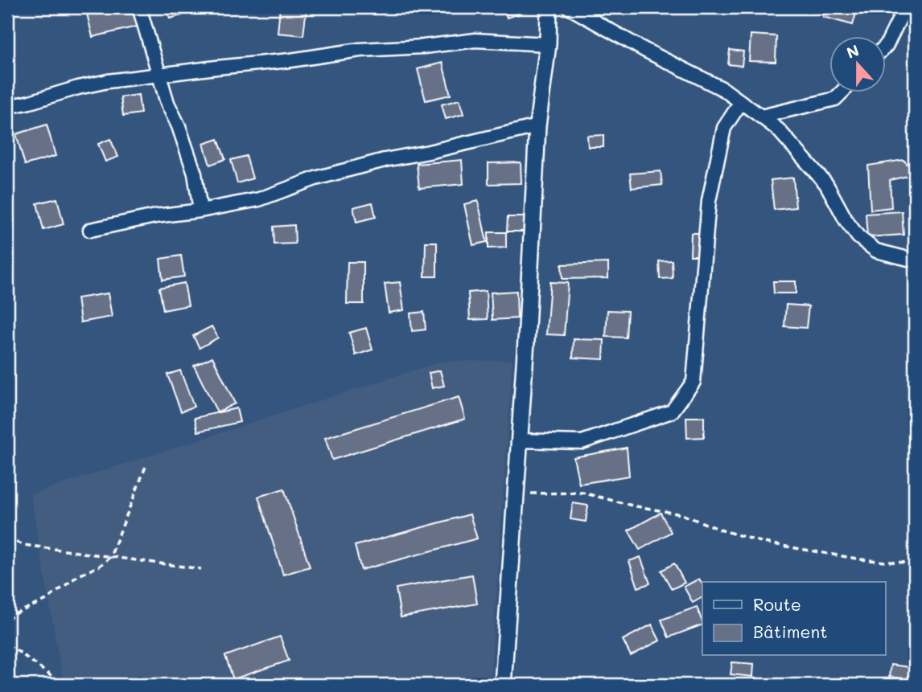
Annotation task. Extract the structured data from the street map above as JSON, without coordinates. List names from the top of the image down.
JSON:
{
  "legend": ["Route", "Bâtiment"],
  "north": "top"
}
